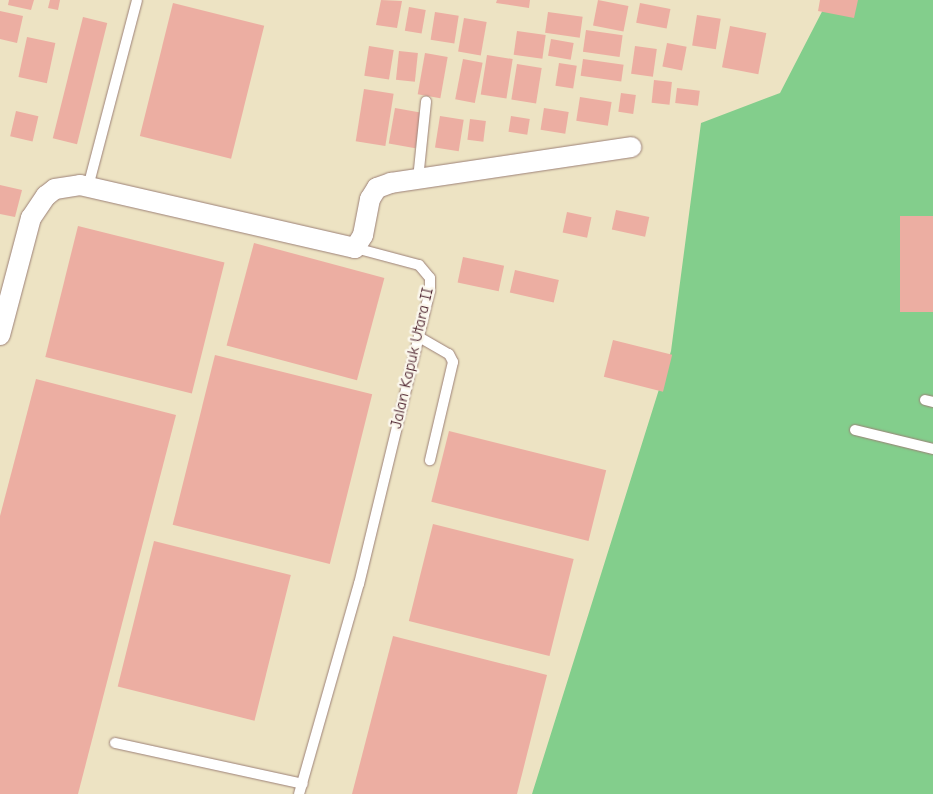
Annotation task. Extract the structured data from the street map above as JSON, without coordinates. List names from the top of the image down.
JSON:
{
  "streets": {
    "street": ["Jalan Kapuk Utara II"]
  }
}
